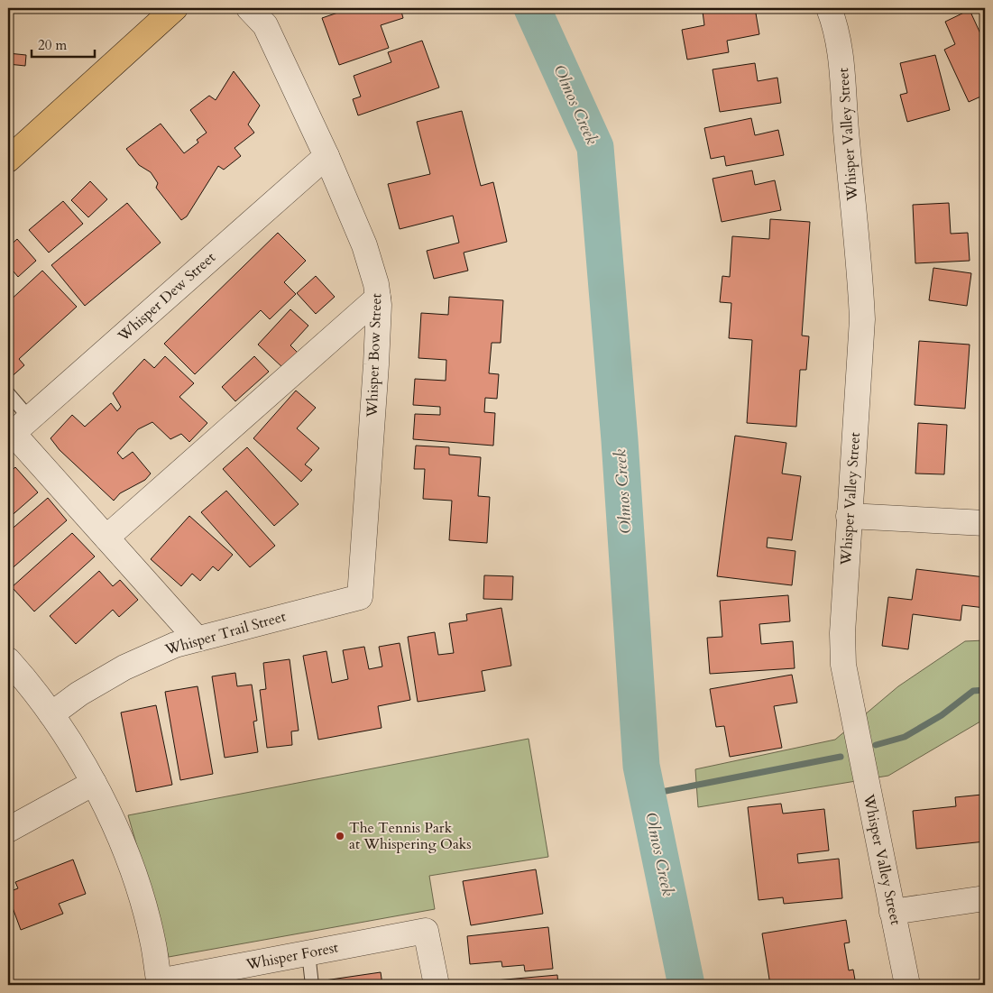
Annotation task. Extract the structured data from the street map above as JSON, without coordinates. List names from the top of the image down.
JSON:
{
  "streets": {
    "street": [
      "Whisper Valley Street",
      "Whisper Dew Street",
      "Whisper Bow Street",
      "Whisper Trail Street",
      "Whisper Forest"
    ]
  },
  "crossings": [
    ["Whisper Dew Street", "Whisper Bow Street"],
    ["Whisper Bow Street", "Whisper Trail Street"]
  ],
  "water": ["Olmos Creek"],
  "places": ["The Tennis Park at Whispering Oaks"],
  "scale_bar": "20 m"
}
